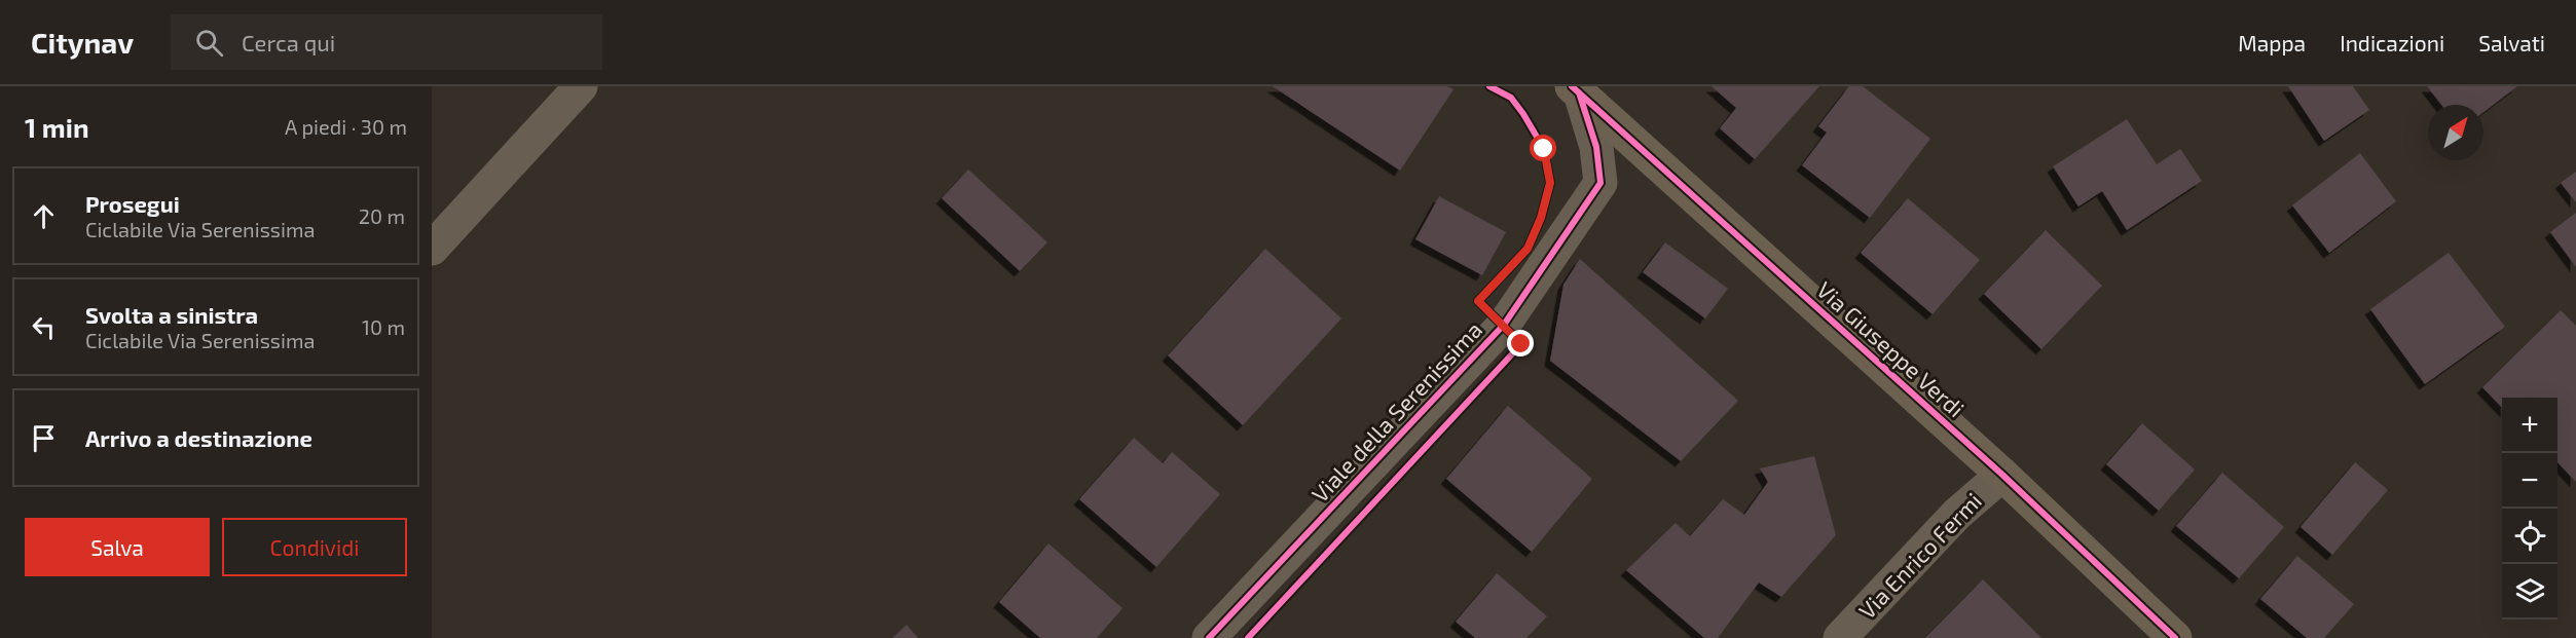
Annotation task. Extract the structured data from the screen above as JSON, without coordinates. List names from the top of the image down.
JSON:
{
  "streets": {
    "street": ["Via Giuseppe Verdi", "Viale della Serenissima", "Via Enrico Fermi"]
  },
  "crossings": [
    ["Via Giuseppe Verdi", "Viale della Serenissima"],
    ["Via Giuseppe Verdi", "Via Enrico Fermi"]
  ],
  "north": "top right",
  "page": {
    "header": "Citynav",
    "search": "Cerca qui",
    "nav": ["Mappa", "Indicazioni", "Salvati"],
    "heading": ["1 min", "A piedi · 30 m"],
    "list": [
      ["Prosegui", "Ciclabile Via Serenissima", "20 m"],
      ["Svolta a sinistra", "Ciclabile Via Serenissima", "10 m"],
      "Arrivo a destinazione"
    ],
    "map_buttons": ["+", "−"],
    "buttons": ["Salva", "Condividi"]
  }
}
